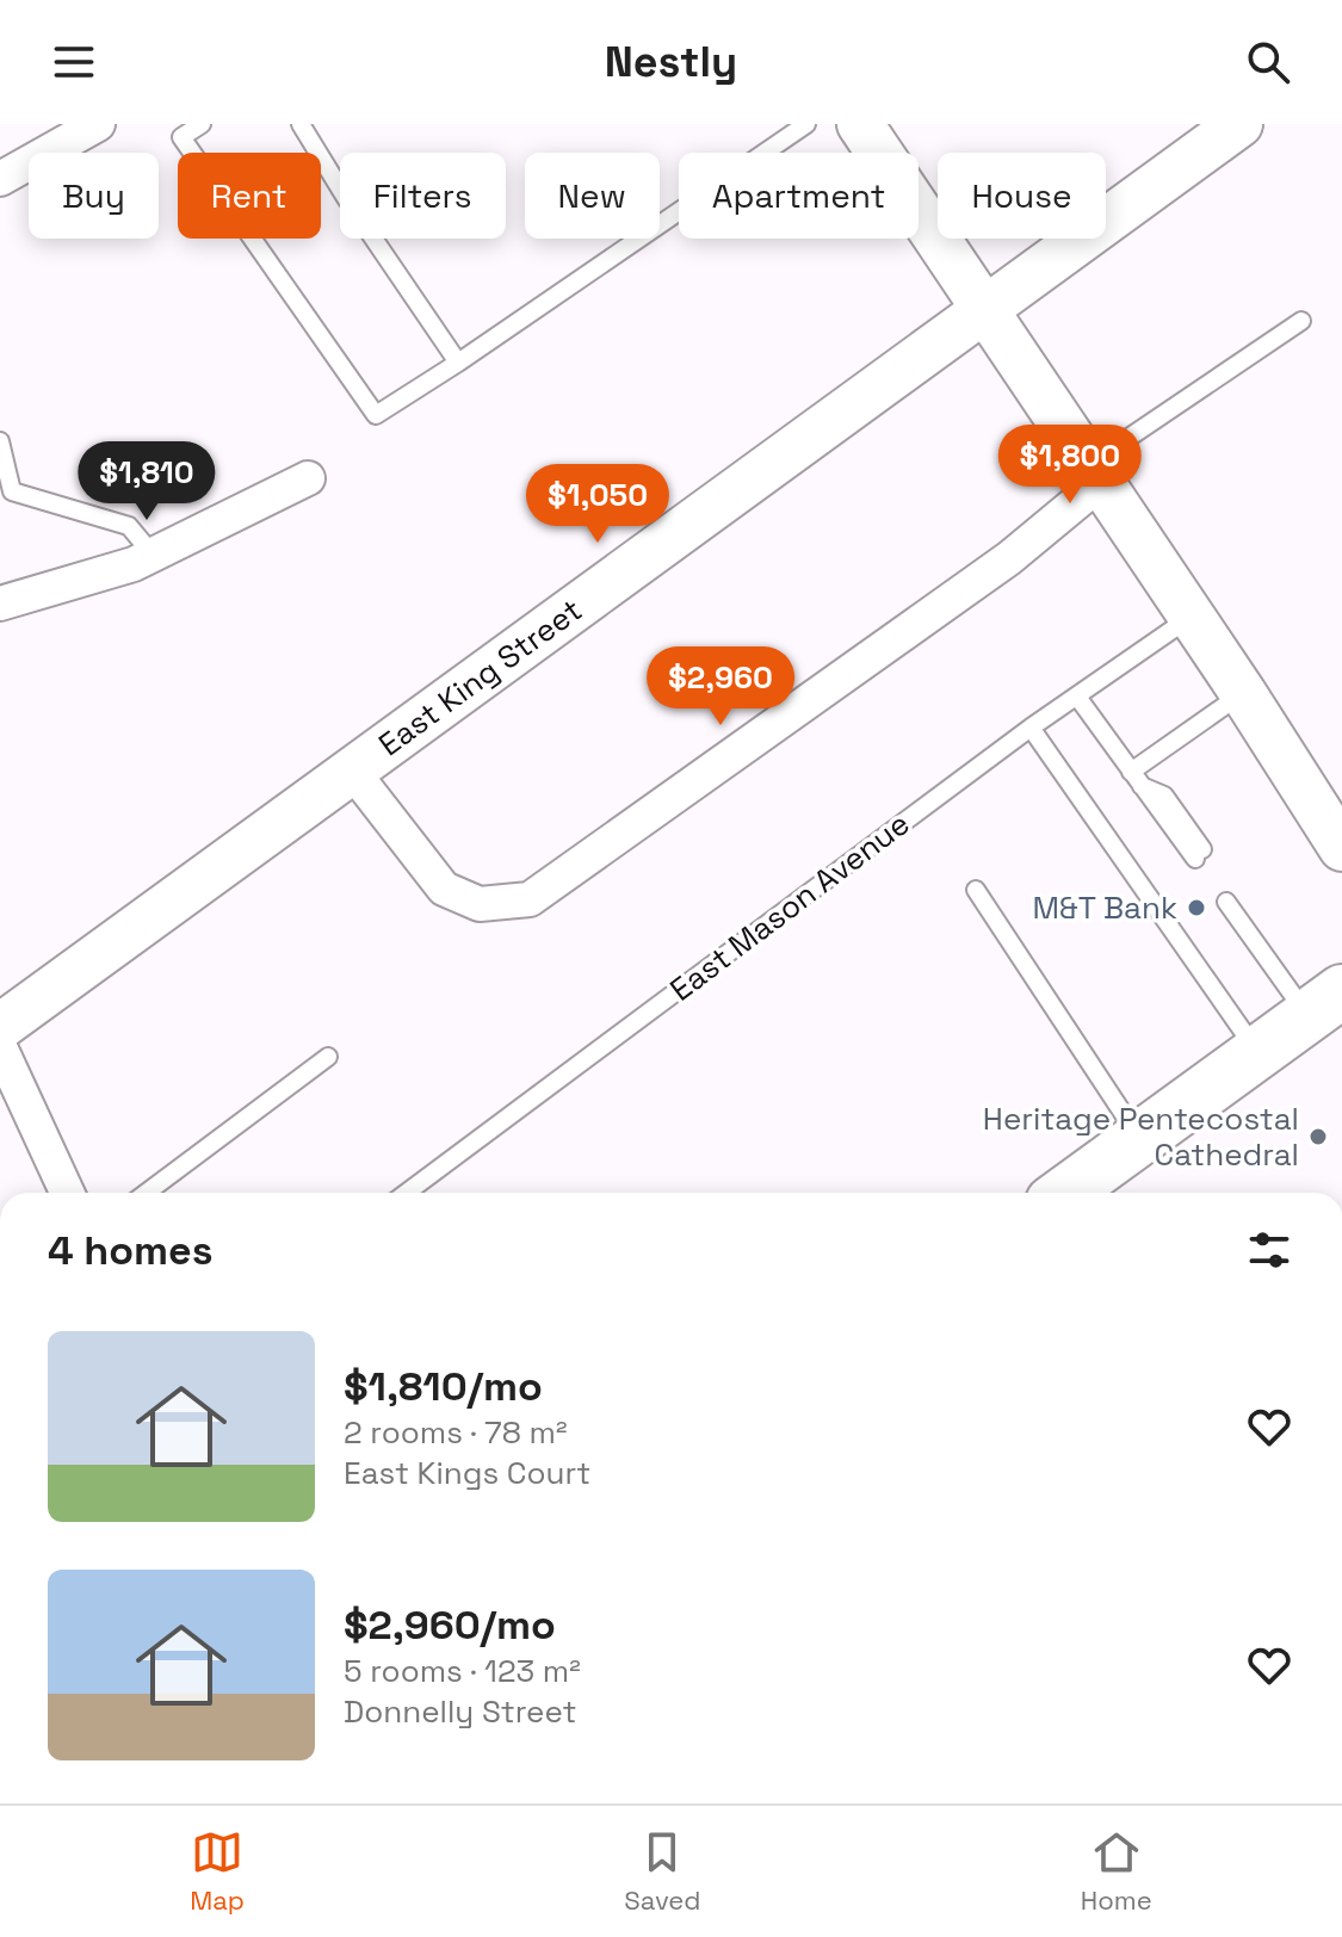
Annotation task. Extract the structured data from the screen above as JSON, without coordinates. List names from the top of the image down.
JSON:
{
  "streets": {
    "street": ["East King Street"],
    "lane": ["East Mason Avenue"]
  },
  "places": ["M&T Bank", "Heritage Pentecostal Cathedral"],
  "page": {
    "header": "Nestly",
    "chip": [
      "Buy",
      "Rent",
      "Filters",
      "New",
      "Apartment",
      "House"
    ],
    "price": [
      "$1,800",
      "$1,810",
      "$1,050",
      "$2,960"
    ],
    "heading": "4 homes",
    "list": [
      {
        "name": "$1,810/mo",
        "note": "2 rooms · 78 m² · East Kings Court"
      },
      {
        "name": "$2,960/mo",
        "note": "5 rooms · 123 m² · Donnelly Street"
      }
    ],
    "tabs": ["Map", "Saved", "Home"]
  }
}
